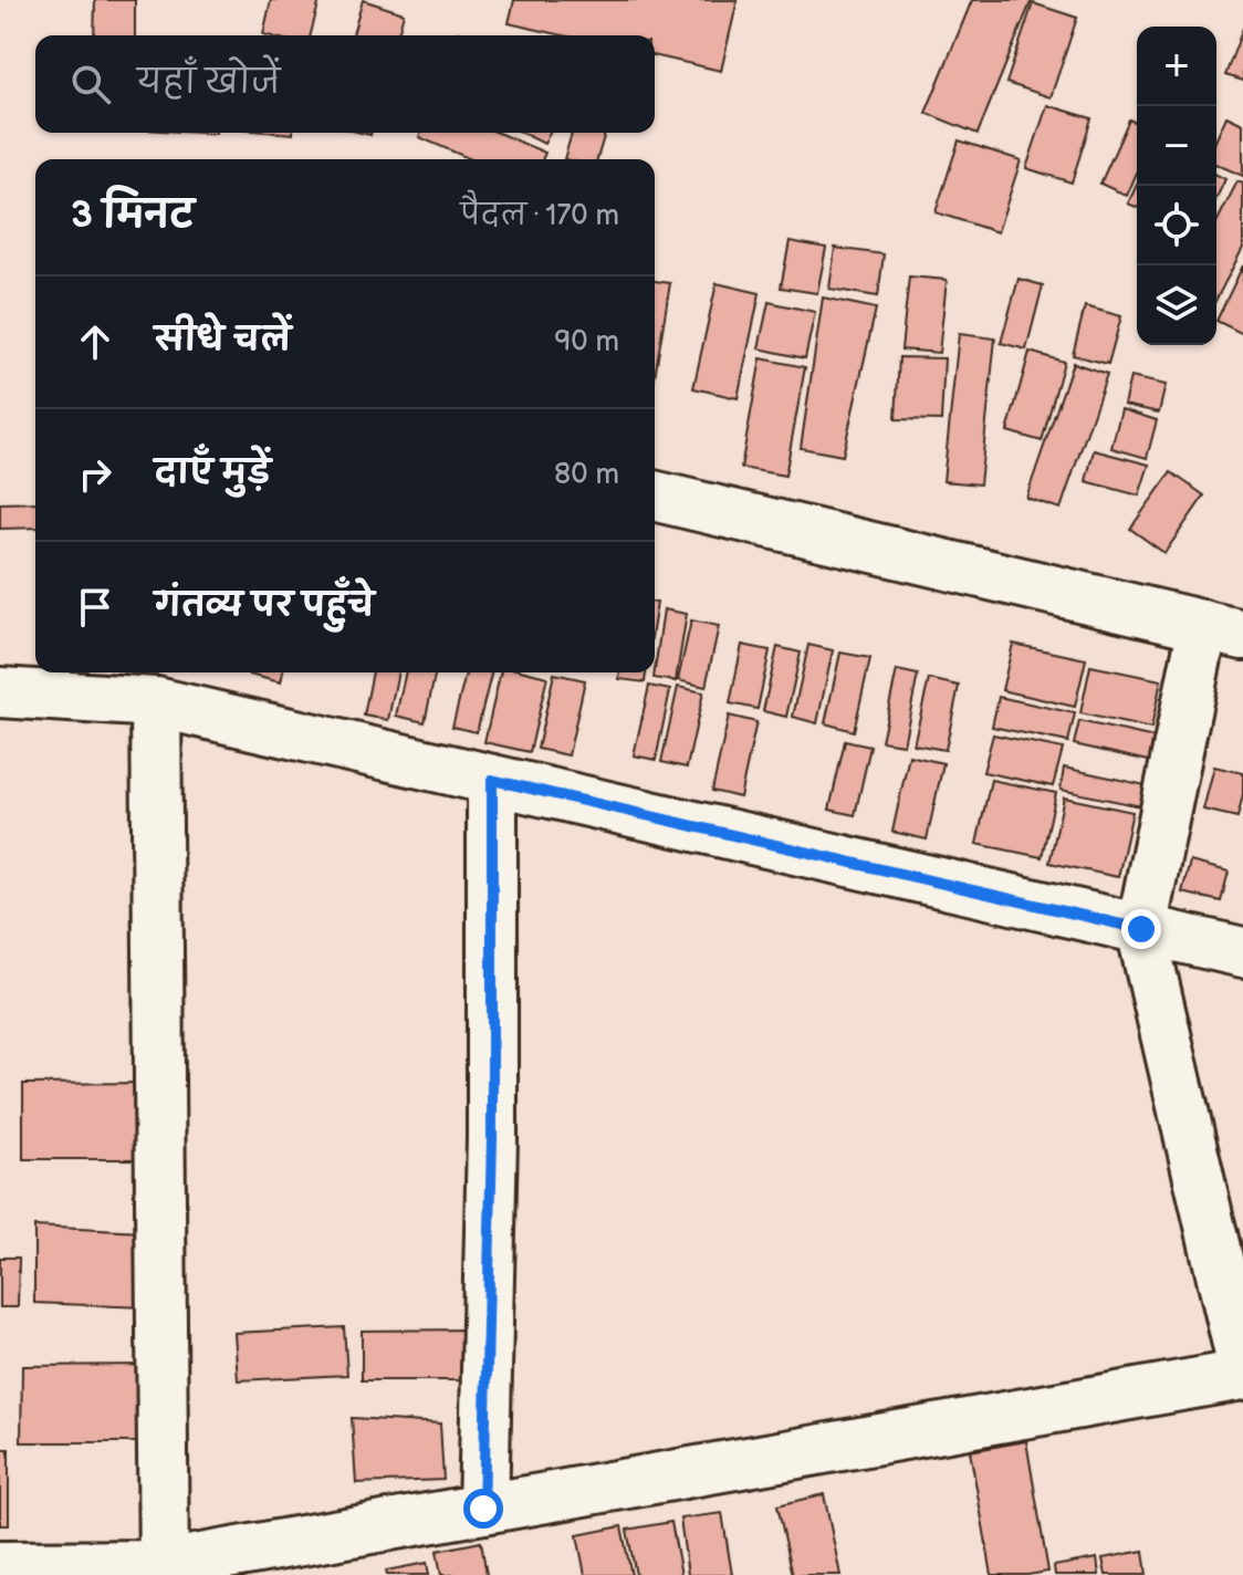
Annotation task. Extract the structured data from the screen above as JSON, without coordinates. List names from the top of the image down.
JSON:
{
  "page": {
    "map_buttons": ["+", "−"],
    "search": "यहाँ खोजें",
    "heading": ["3 मिनट", "पैदल · 170 m"],
    "list": [
      ["सीधे चलें", "90 m"],
      ["दाएँ मुड़ें", "80 m"],
      "गंतव्य पर पहुँचे"
    ]
  }
}
